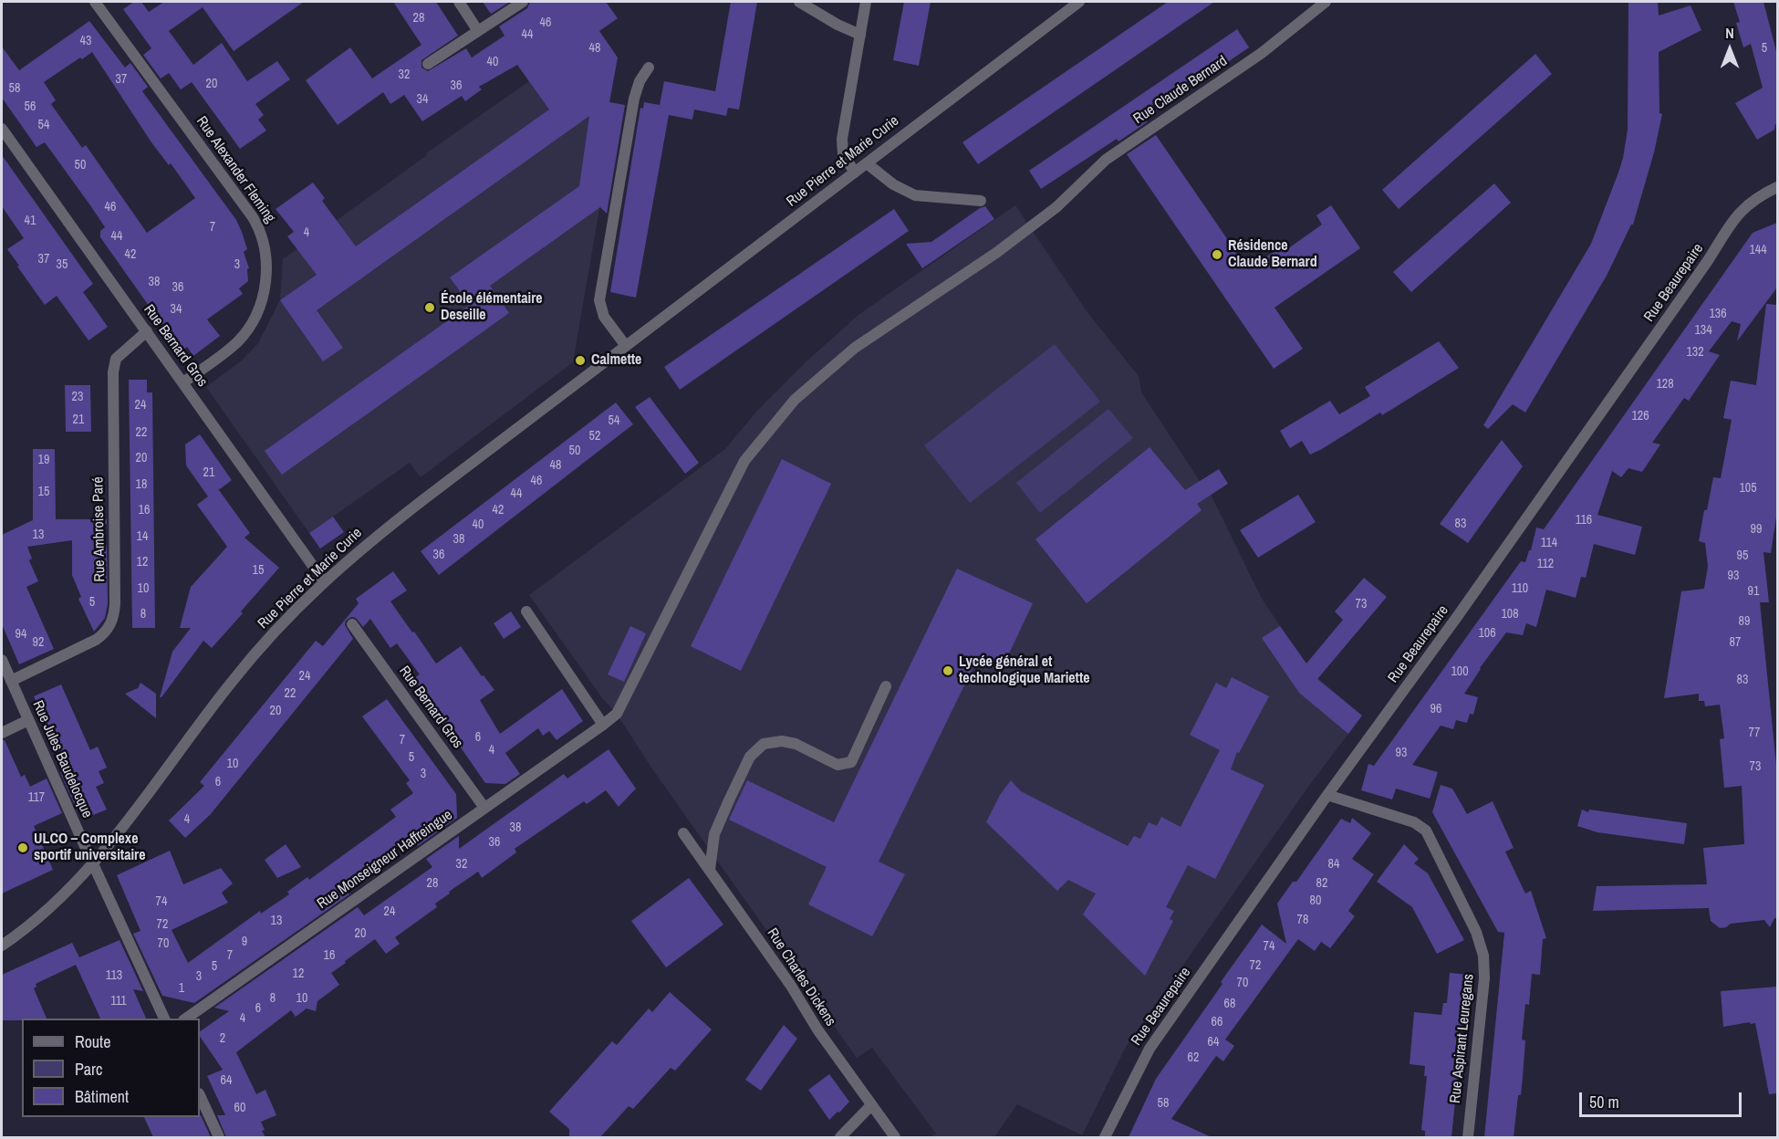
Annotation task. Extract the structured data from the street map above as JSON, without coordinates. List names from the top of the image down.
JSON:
{
  "streets": {
    "street": [
      "Rue Claude Bernard",
      "Rue Pierre et Marie Curie",
      "Rue Alexander Fleming",
      "Rue Beaurepaire",
      "Rue Bernard Gros",
      "Rue Ambroise Paré",
      "Rue Jules Baudelocque",
      "Rue Monseigneur Haffreingue",
      "Rue Charles Dickens",
      "Rue Aspirant Leuregans"
    ]
  },
  "crossings": [
    ["Rue Claude Bernard", "Rue Monseigneur Haffreingue"],
    ["Rue Pierre et Marie Curie", "Rue Bernard Gros"],
    ["Rue Pierre et Marie Curie", "Rue Jules Baudelocque"],
    ["Rue Alexander Fleming", "Rue Bernard Gros"],
    ["Rue Beaurepaire", "Rue Aspirant Leuregans"],
    ["Rue Bernard Gros", "Rue Ambroise Paré"],
    ["Rue Bernard Gros", "Rue Monseigneur Haffreingue"],
    ["Rue Ambroise Paré", "Rue Jules Baudelocque"]
  ],
  "places": [
    "Résidence Claude Bernard",
    "École élémentaire Deseille",
    "Calmette",
    "Lycée général et technologique Mariette",
    "ULCO – Complexe sportif universitaire"
  ],
  "house_numbers": [
    "28",
    "46",
    "44",
    "43",
    "48",
    "5",
    "40",
    "32",
    "37",
    "20",
    "36",
    "58",
    "34",
    "56",
    "54",
    "50",
    "46",
    "41",
    "7",
    "4",
    "44",
    "144",
    "42",
    "37",
    "35",
    "3",
    "38",
    "36",
    "34",
    "136",
    "134",
    "132",
    "128",
    "23",
    "24",
    "126",
    "21",
    "54",
    "22",
    "52",
    "50",
    "20",
    "19",
    "48",
    "21",
    "46",
    "18",
    "105",
    "15",
    "44",
    "16",
    "42",
    "116",
    "83",
    "40",
    "99",
    "13",
    "14",
    "38",
    "114",
    "36",
    "95",
    "12",
    "112",
    "15",
    "93",
    "10",
    "110",
    "91",
    "5",
    "73",
    "8",
    "108",
    "89",
    "106",
    "94",
    "92",
    "87",
    "100",
    "24",
    "83",
    "22",
    "96",
    "20",
    "77",
    "6",
    "7",
    "4",
    "93",
    "5",
    "10",
    "73",
    "3",
    "6",
    "117",
    "4",
    "38",
    "36",
    "32",
    "84",
    "28",
    "82",
    "80",
    "74",
    "24",
    "78",
    "13",
    "72",
    "20",
    "9",
    "70",
    "74",
    "7",
    "16",
    "72",
    "5",
    "12",
    "113",
    "3",
    "70",
    "1",
    "8",
    "10",
    "111",
    "68",
    "6",
    "4",
    "66",
    "2",
    "64",
    "62",
    "64",
    "58",
    "60"
  ],
  "legend": ["Route", "Parc", "Bâtiment"],
  "scale_bar": "50 m",
  "north": "top"
}
